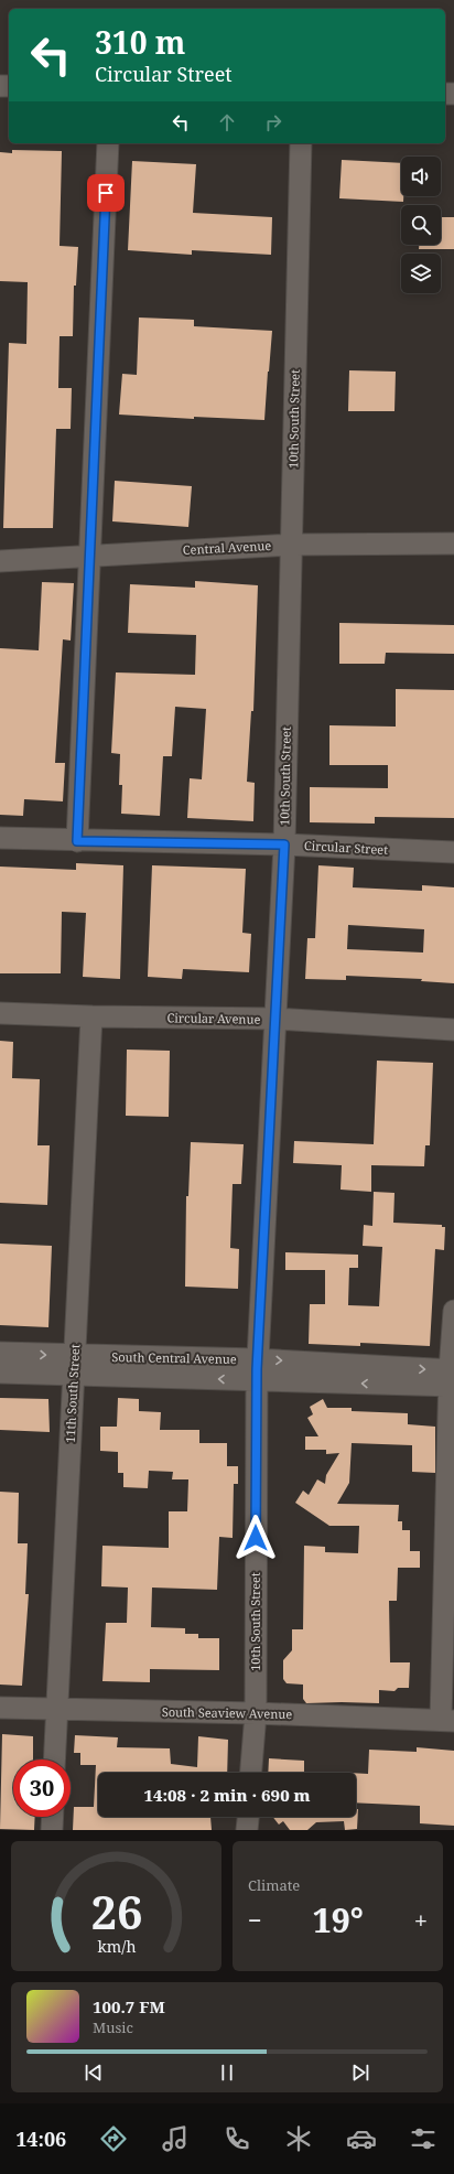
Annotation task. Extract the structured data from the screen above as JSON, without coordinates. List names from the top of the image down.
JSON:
{
  "streets": {
    "street": [
      "10th South Street",
      "Central Avenue",
      "Circular Street",
      "Circular Avenue",
      "South Central Avenue",
      "11th South Street",
      "South Seaview Avenue"
    ]
  },
  "crossings": [
    ["10th South Street", "Central Avenue"],
    ["10th South Street", "Circular Street"],
    ["10th South Street", "Circular Avenue"],
    ["10th South Street", "South Central Avenue"],
    ["10th South Street", "South Seaview Avenue"],
    ["Circular Avenue", "11th South Street"],
    ["South Central Avenue", "11th South Street"],
    ["11th South Street", "South Seaview Avenue"]
  ],
  "page": {
    "turn": ["310 m", "Circular Street"],
    "limit": "30",
    "trip": "14:08 · 2 min · 690 m",
    "tile": "Climate",
    "heat": ["−", "19°", "+"],
    "song": ["100.7 FM", "Music"],
    "tabs": "14:06",
    "gauge": ["26", "km/h"]
  }
}
